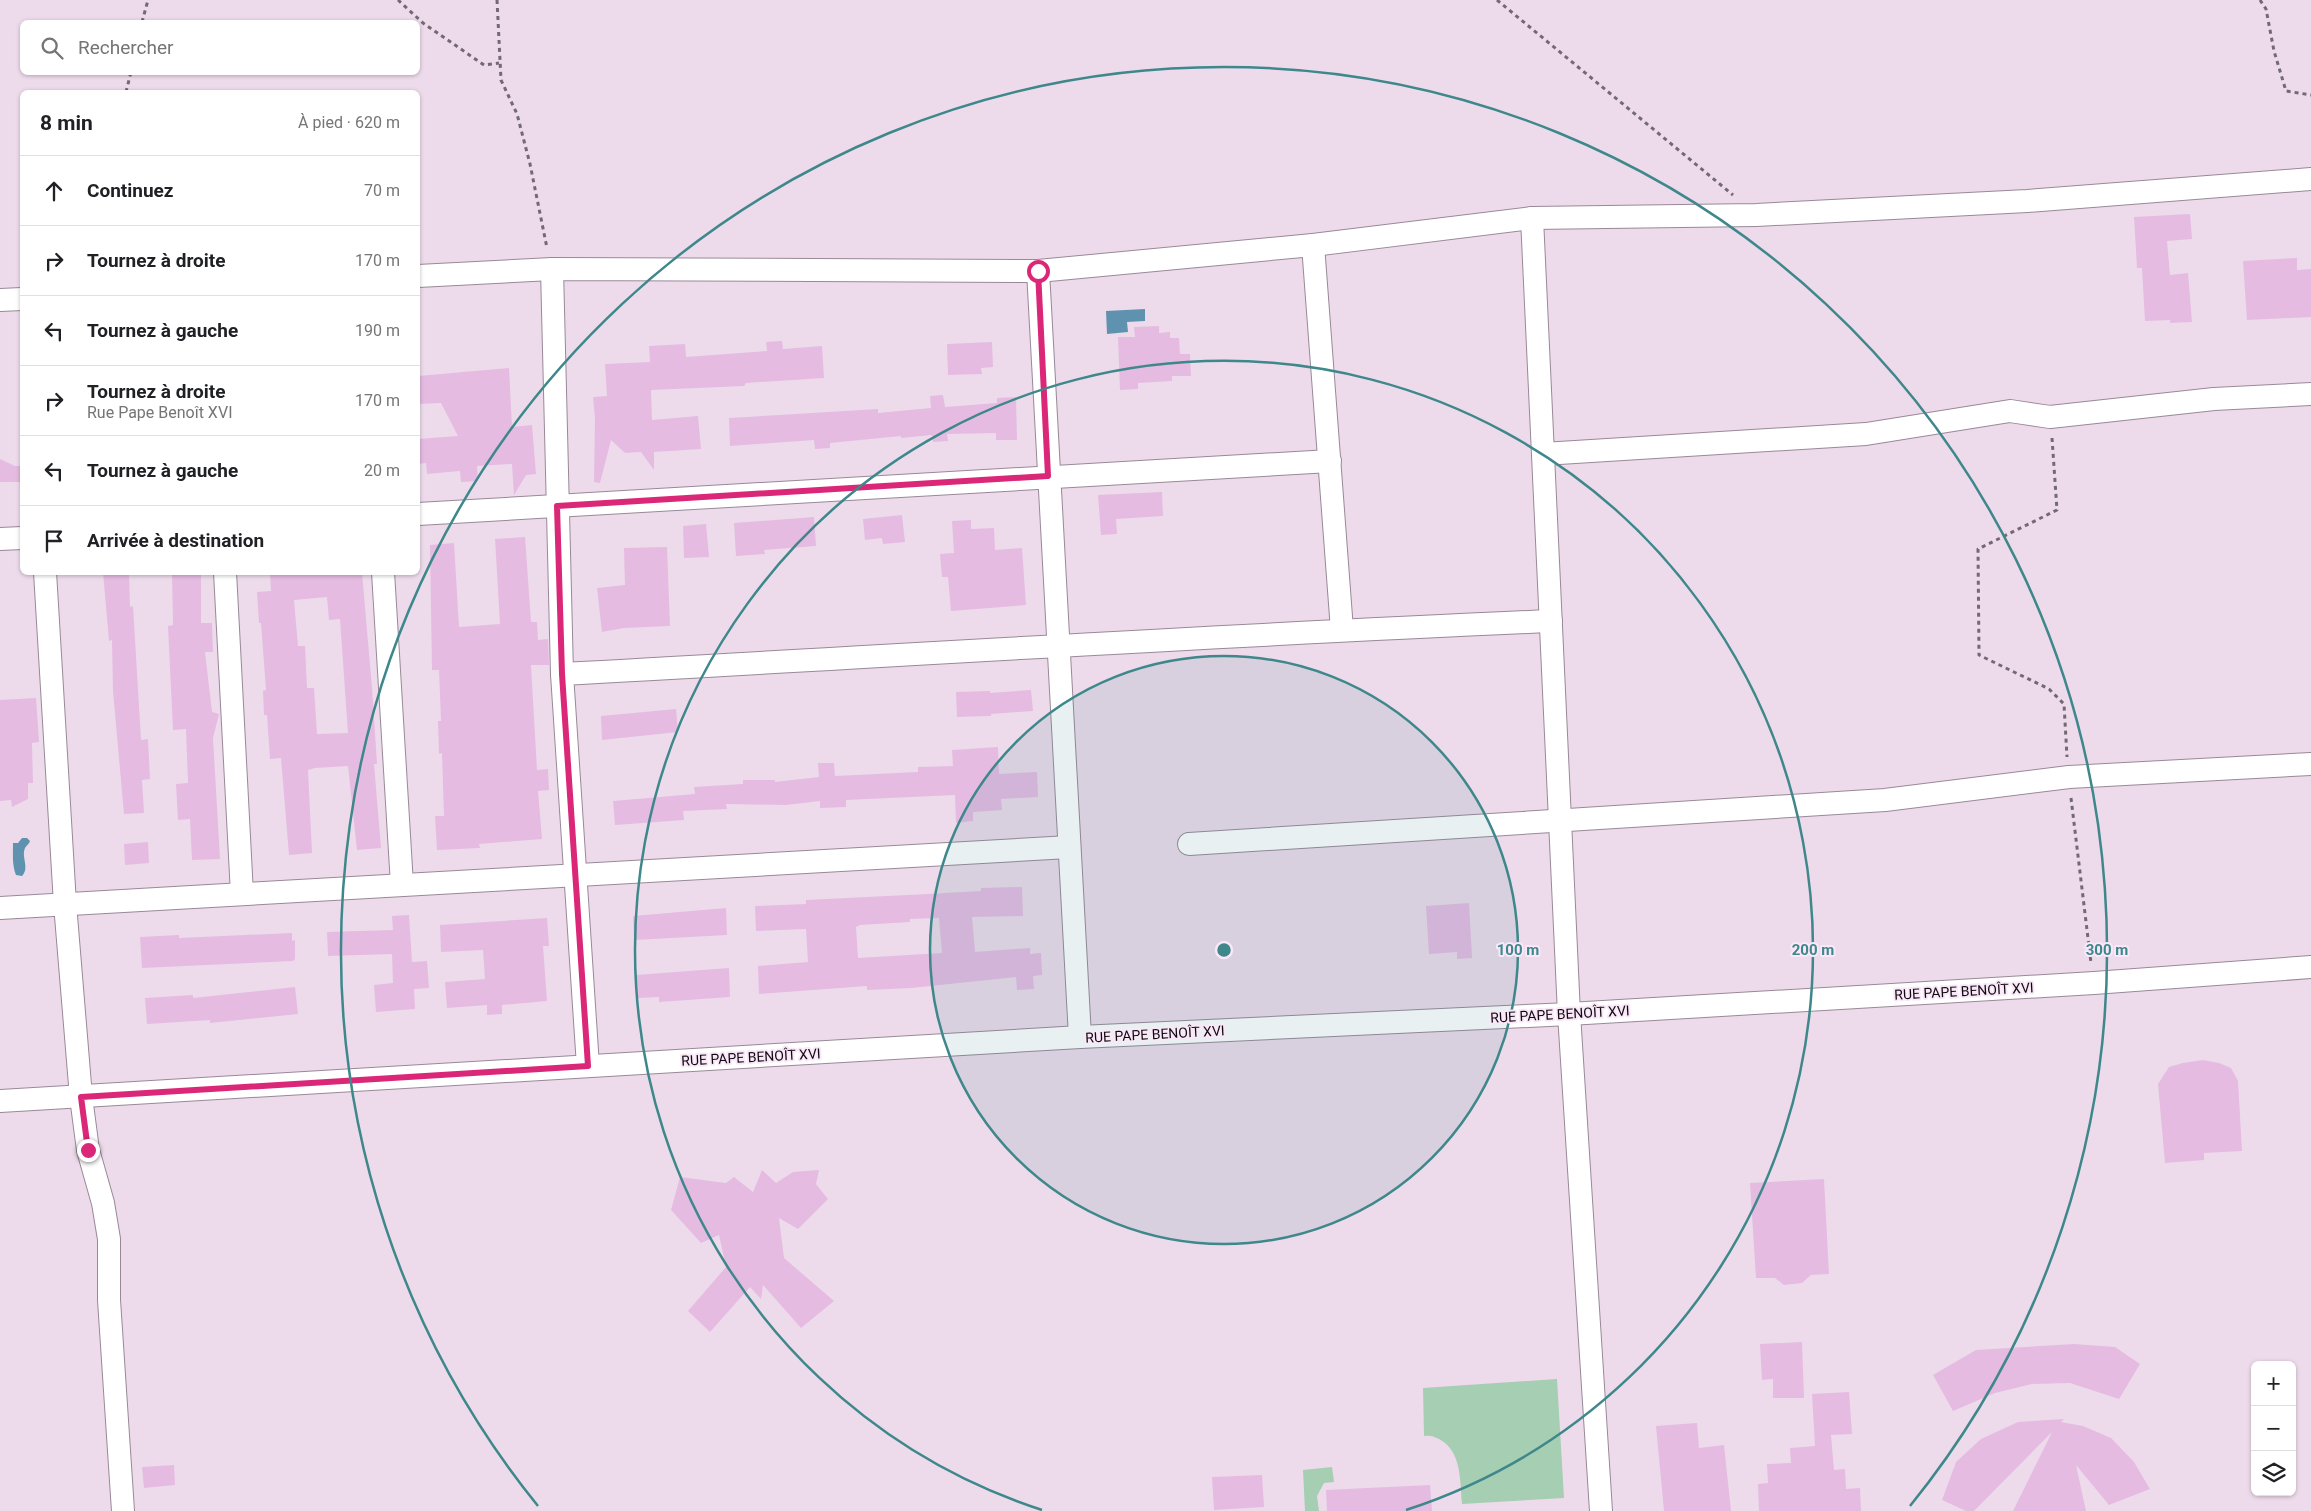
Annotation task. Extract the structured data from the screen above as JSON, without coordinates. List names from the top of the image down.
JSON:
{
  "streets": {
    "street": ["RUE PAPE BENOÎT XVI"]
  },
  "page": {
    "search": "Rechercher",
    "heading": ["8 min", "À pied · 620 m"],
    "list": [
      ["Continuez", "70 m"],
      ["Tournez à droite", "170 m"],
      ["Tournez à gauche", "190 m"],
      ["Tournez à droite", "Rue Pape Benoît XVI", "170 m"],
      ["Tournez à gauche", "20 m"],
      "Arrivée à destination"
    ],
    "map_buttons": ["+", "−"]
  },
  "rings": ["100 m", "200 m", "300 m"]
}
